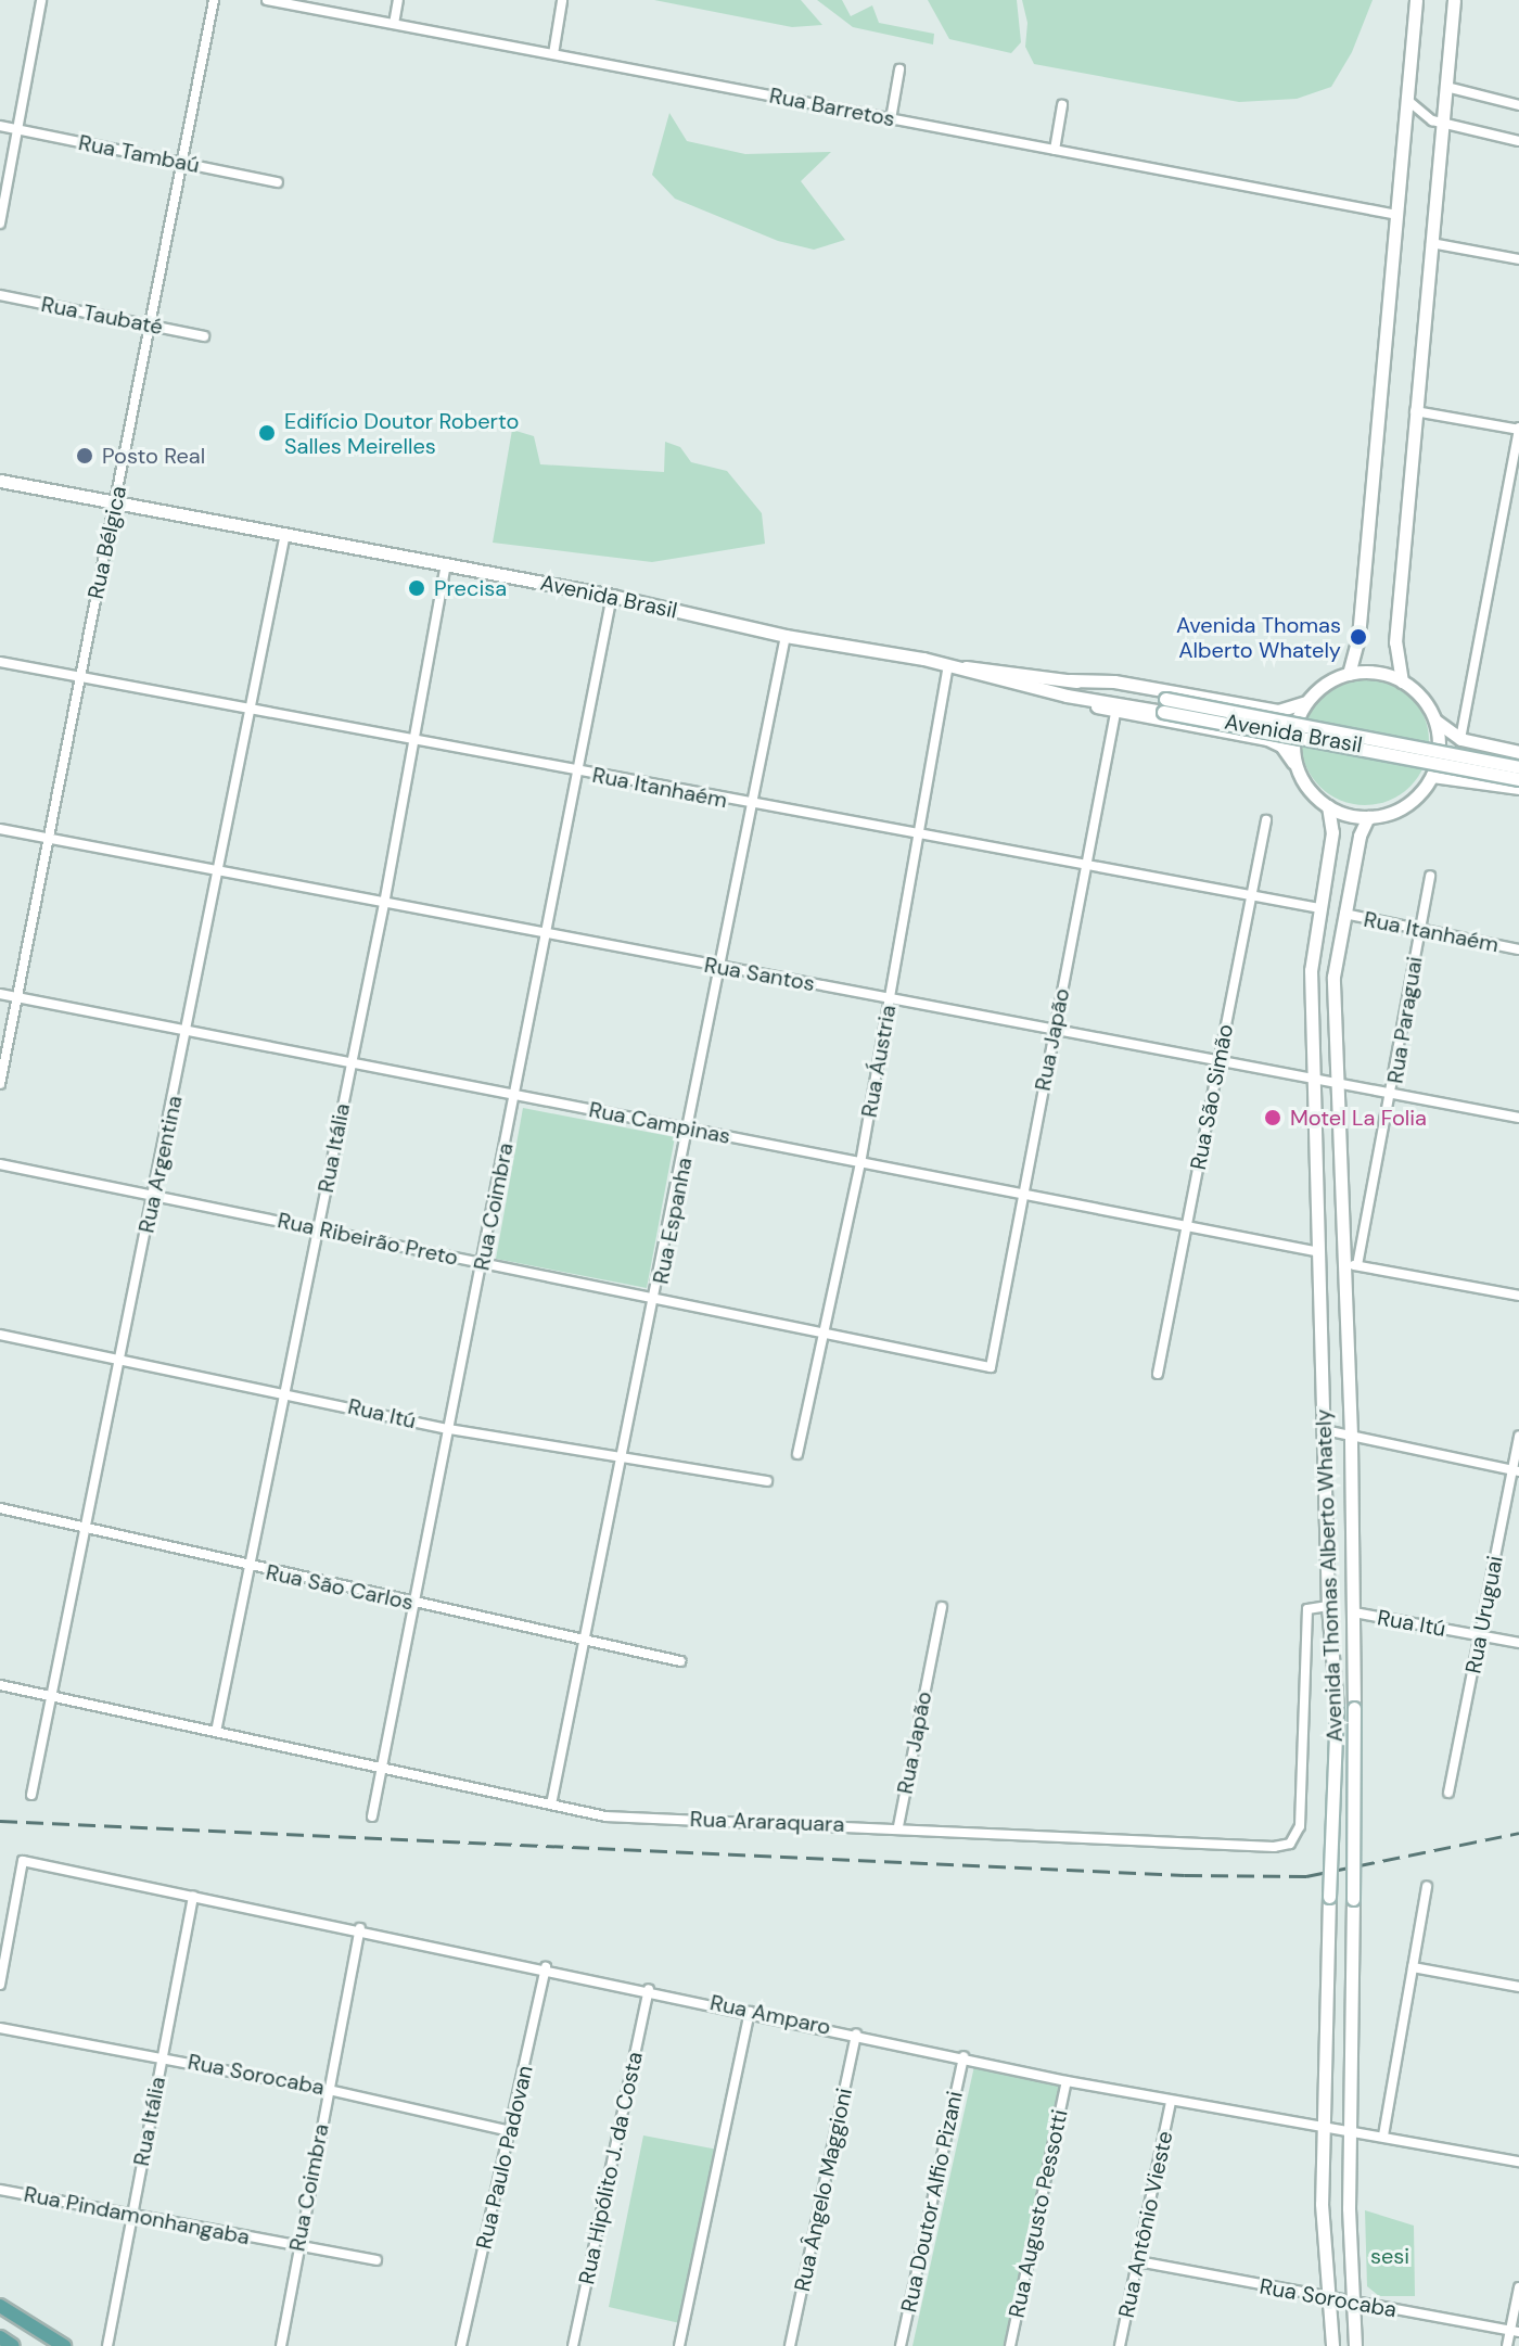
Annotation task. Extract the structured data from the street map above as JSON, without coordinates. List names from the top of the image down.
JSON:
{
  "streets": {
    "main road": ["Avenida Brasil", "Avenida Thomas Alberto Whately"],
    "street": [
      "Rua Barretos",
      "Rua Tambaú",
      "Rua Taubaté",
      "Rua Bélgica",
      "Rua Itanhaém",
      "Rua Santos",
      "Rua Paraguai",
      "Rua Japão",
      "Rua Áustria",
      "Rua São Simão",
      "Rua Campinas",
      "Rua Itália",
      "Rua Argentina",
      "Rua Coimbra",
      "Rua Espanha",
      "Rua Ribeirão Preto",
      "Rua Itú",
      "Rua São Carlos",
      "Rua Uruguai",
      "Rua Araraquara",
      "Rua Amparo",
      "Rua Sorocaba",
      "Rua Paulo Padovan",
      "Rua Hipólito J. da Costa",
      "Rua Ângelo Maggioni",
      "Rua Doutor Alfio Pizani",
      "Rua Augusto Pessotti",
      "Rua Pindamonhangaba",
      "Rua Antônio Vieste"
    ]
  },
  "crossings": [
    ["Rua Tambaú", "Rua Bélgica"],
    ["Rua Taubaté", "Rua Bélgica"],
    ["Rua Bélgica", "Avenida Brasil"],
    ["Rua Bélgica", "Rua Itanhaém"],
    ["Rua Bélgica", "Rua Santos"],
    ["Rua Bélgica", "Rua Campinas"],
    ["Avenida Brasil", "Rua Japão"],
    ["Avenida Brasil", "Rua Áustria"],
    ["Avenida Brasil", "Rua Itália"],
    ["Avenida Brasil", "Rua Argentina"],
    ["Avenida Brasil", "Rua Coimbra"],
    ["Avenida Brasil", "Rua Espanha"],
    ["Avenida Brasil", "Avenida Thomas Alberto Whately"],
    ["Rua Itanhaém", "Rua Paraguai"],
    ["Rua Itanhaém", "Rua Japão"],
    ["Rua Itanhaém", "Rua Áustria"],
    ["Rua Itanhaém", "Rua São Simão"],
    ["Rua Itanhaém", "Rua Itália"],
    ["Rua Itanhaém", "Rua Argentina"],
    ["Rua Itanhaém", "Rua Coimbra"],
    ["Rua Itanhaém", "Rua Espanha"],
    ["Rua Itanhaém", "Avenida Thomas Alberto Whately"],
    ["Rua Santos", "Rua Paraguai"],
    ["Rua Santos", "Rua Japão"],
    ["Rua Santos", "Rua Áustria"],
    ["Rua Santos", "Rua São Simão"],
    ["Rua Santos", "Rua Itália"],
    ["Rua Santos", "Rua Argentina"],
    ["Rua Santos", "Rua Coimbra"],
    ["Rua Santos", "Rua Espanha"],
    ["Rua Santos", "Avenida Thomas Alberto Whately"],
    ["Rua Paraguai", "Avenida Thomas Alberto Whately"],
    ["Rua Japão", "Rua Campinas"],
    ["Rua Japão", "Rua Ribeirão Preto"],
    ["Rua Japão", "Rua Araraquara"],
    ["Rua Áustria", "Rua Campinas"],
    ["Rua Áustria", "Rua Ribeirão Preto"],
    ["Rua São Simão", "Rua Campinas"],
    ["Rua Campinas", "Rua Itália"],
    ["Rua Campinas", "Rua Argentina"],
    ["Rua Campinas", "Rua Coimbra"],
    ["Rua Campinas", "Rua Espanha"],
    ["Rua Campinas", "Avenida Thomas Alberto Whately"],
    ["Rua Itália", "Rua Ribeirão Preto"],
    ["Rua Itália", "Rua Itú"],
    ["Rua Itália", "Rua São Carlos"],
    ["Rua Itália", "Rua Araraquara"],
    ["Rua Itália", "Rua Amparo"],
    ["Rua Itália", "Rua Sorocaba"],
    ["Rua Itália", "Rua Pindamonhangaba"],
    ["Rua Argentina", "Rua Ribeirão Preto"],
    ["Rua Argentina", "Rua Itú"],
    ["Rua Argentina", "Rua São Carlos"],
    ["Rua Argentina", "Rua Araraquara"],
    ["Rua Coimbra", "Rua Ribeirão Preto"],
    ["Rua Coimbra", "Rua Itú"],
    ["Rua Coimbra", "Rua São Carlos"],
    ["Rua Coimbra", "Rua Araraquara"],
    ["Rua Coimbra", "Rua Amparo"],
    ["Rua Coimbra", "Rua Sorocaba"],
    ["Rua Coimbra", "Rua Pindamonhangaba"],
    ["Rua Espanha", "Rua Ribeirão Preto"],
    ["Rua Espanha", "Rua Itú"],
    ["Rua Espanha", "Rua São Carlos"],
    ["Rua Espanha", "Rua Araraquara"],
    ["Rua Itú", "Avenida Thomas Alberto Whately"],
    ["Rua Itú", "Rua Uruguai"],
    ["Avenida Thomas Alberto Whately", "Rua Araraquara"],
    ["Avenida Thomas Alberto Whately", "Rua Amparo"],
    ["Avenida Thomas Alberto Whately", "Rua Sorocaba"],
    ["Rua Amparo", "Rua Paulo Padovan"],
    ["Rua Amparo", "Rua Hipólito J. da Costa"],
    ["Rua Amparo", "Rua Ângelo Maggioni"],
    ["Rua Amparo", "Rua Doutor Alfio Pizani"],
    ["Rua Amparo", "Rua Augusto Pessotti"],
    ["Rua Amparo", "Rua Antônio Vieste"],
    ["Rua Sorocaba", "Rua Paulo Padovan"],
    ["Rua Sorocaba", "Rua Antônio Vieste"]
  ],
  "parks": ["sesi"],
  "places": [
    "Edifício Doutor Roberto Salles Meirelles",
    "Posto Real",
    "Precisa",
    "Avenida Thomas Alberto Whately",
    "Motel La Folia"
  ]
}
